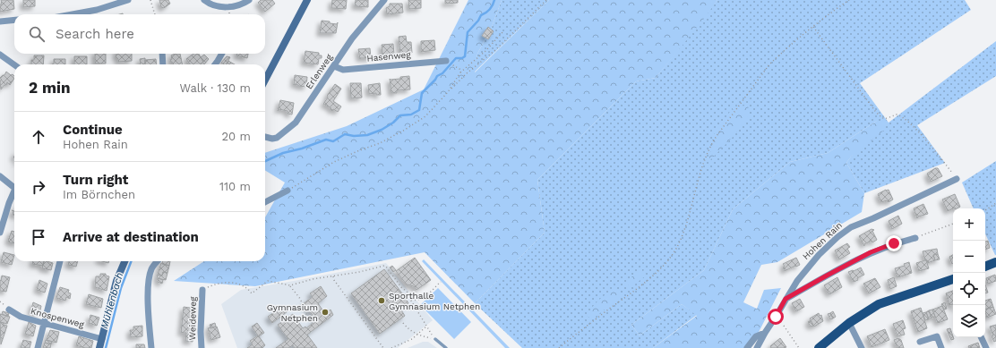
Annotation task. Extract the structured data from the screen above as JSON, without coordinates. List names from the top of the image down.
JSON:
{
  "streets": {
    "street": [
      "Hasenweg",
      "Erlenweg",
      "Hohen Rain",
      "Knospenweg",
      "Weideweg"
    ]
  },
  "crossings": [
    ["Hasenweg", "Erlenweg"]
  ],
  "water": ["Mühlenbach"],
  "places": ["Sporthalle Gymnasium Netphen", "Gymnasium Netphen"],
  "page": {
    "search": "Search here",
    "heading": ["2 min", "Walk · 130 m"],
    "list": [
      ["Continue", "Hohen Rain", "20 m"],
      ["Turn right", "Im Börnchen", "110 m"],
      "Arrive at destination"
    ],
    "map_buttons": ["+", "−"]
  }
}
